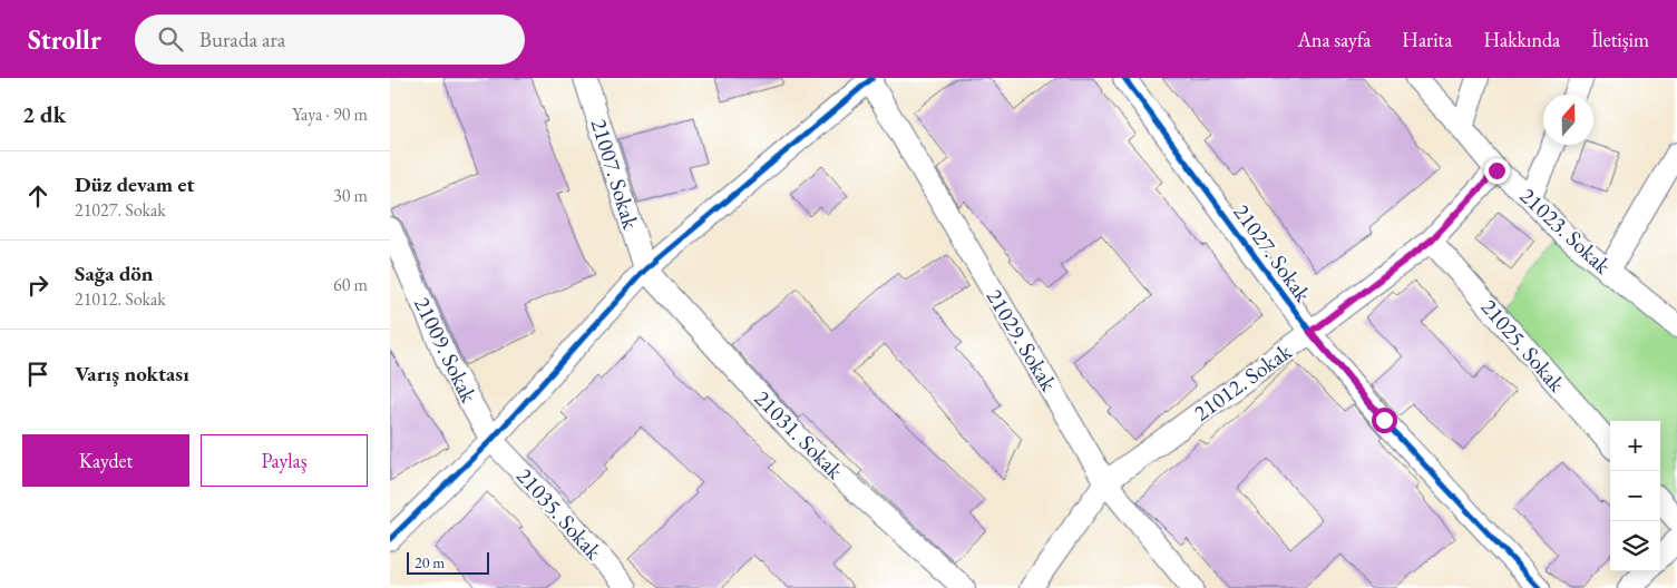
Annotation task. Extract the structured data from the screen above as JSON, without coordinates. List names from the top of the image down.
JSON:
{
  "streets": {
    "street": [
      "21007. Sokak",
      "21023. Sokak",
      "21027. Sokak",
      "21029. Sokak",
      "21025. Sokak",
      "21009. Sokak",
      "21012. Sokak",
      "21031. Sokak",
      "21035. Sokak"
    ]
  },
  "crossings": [
    ["21007. Sokak", "21031. Sokak"],
    ["21023. Sokak", "21012. Sokak"],
    ["21027. Sokak", "21012. Sokak"],
    ["21029. Sokak", "21012. Sokak"],
    ["21025. Sokak", "21012. Sokak"],
    ["21009. Sokak", "21035. Sokak"]
  ],
  "scale_bar": "20 m",
  "north": "top",
  "page": {
    "header": "Strollr",
    "search": "Burada ara",
    "nav": [
      "Ana sayfa",
      "Harita",
      "Hakkında",
      "İletişim"
    ],
    "heading": ["2 dk", "Yaya · 90 m"],
    "list": [
      ["Düz devam et", "21027. Sokak", "30 m"],
      ["Sağa dön", "21012. Sokak", "60 m"],
      "Varış noktası"
    ],
    "buttons": ["Kaydet", "Paylaş"],
    "map_buttons": ["+", "−"],
    "scale": "20 m"
  }
}
